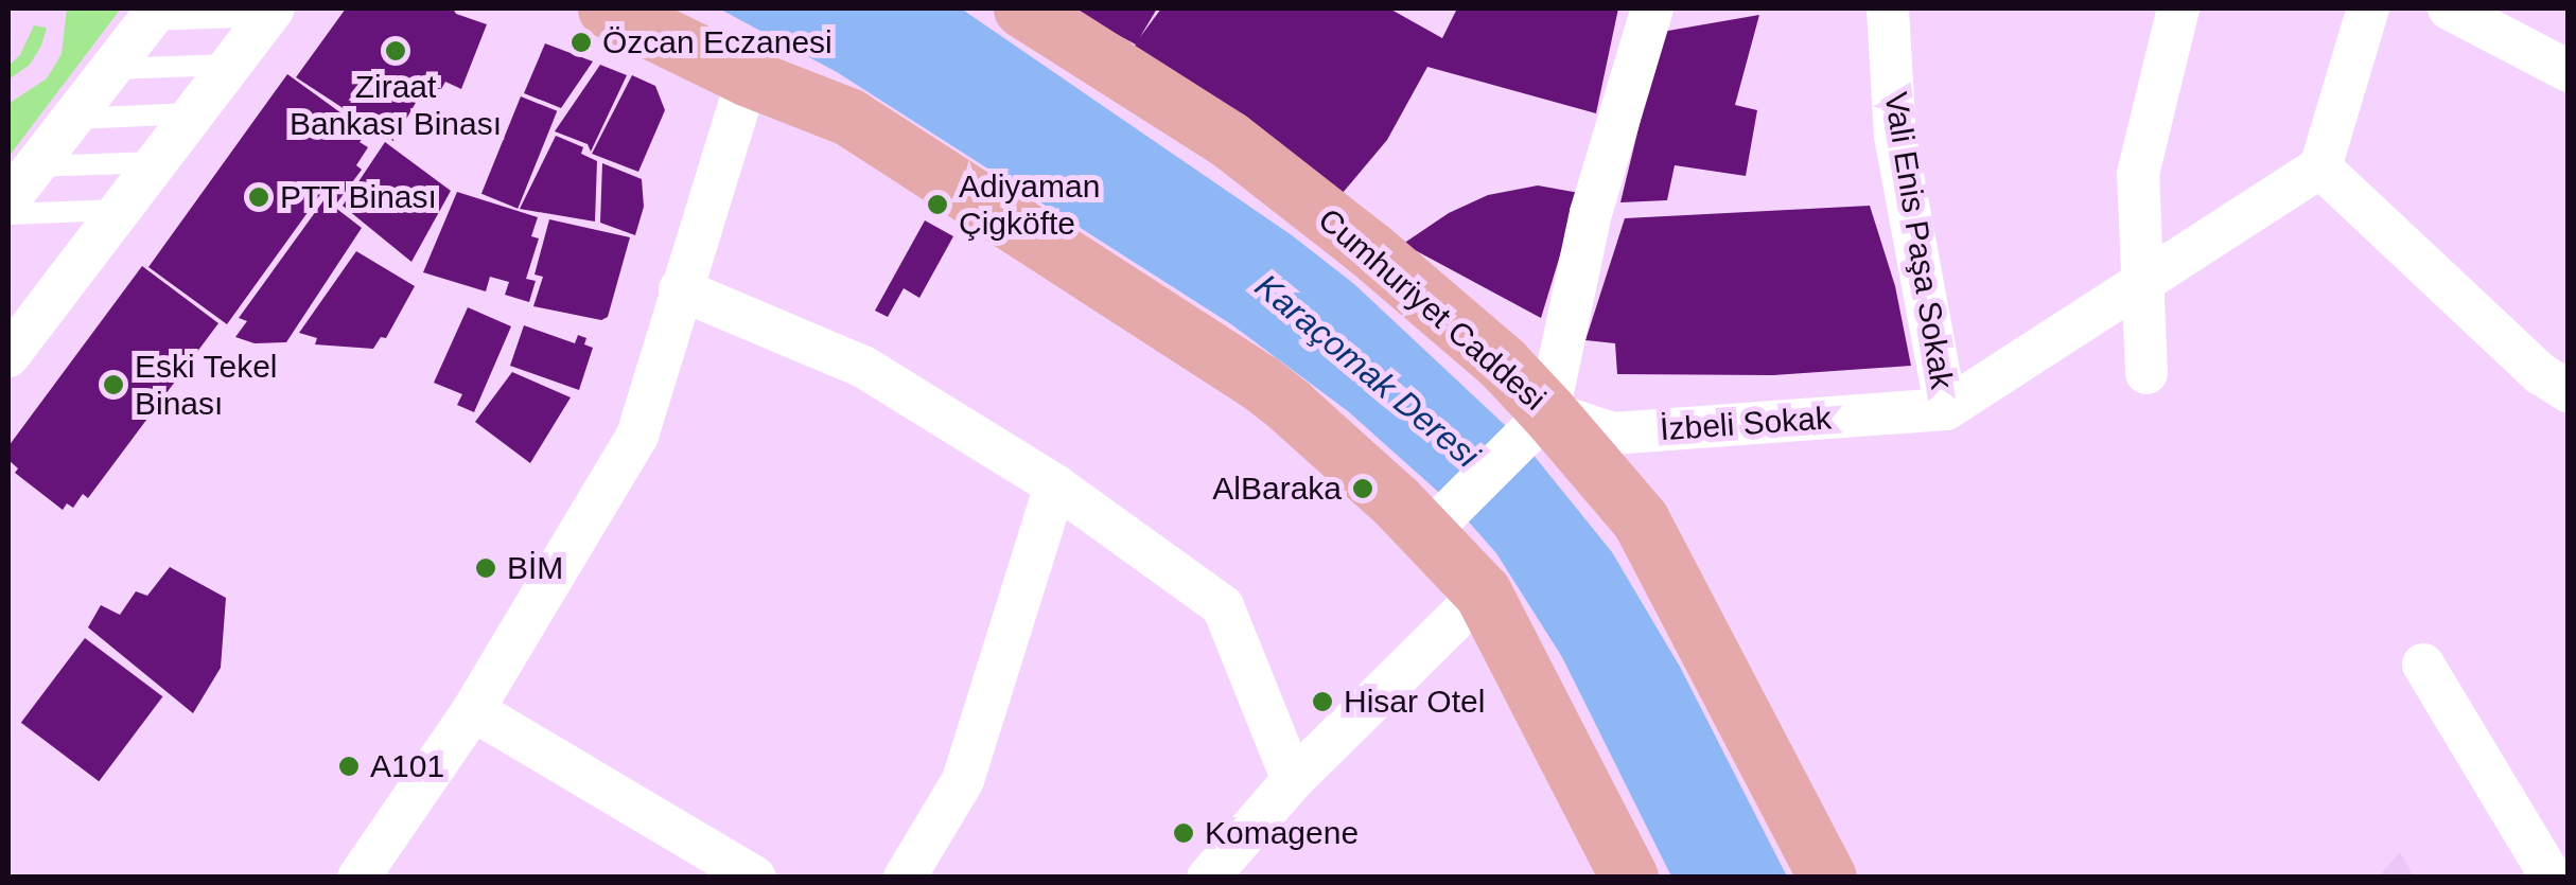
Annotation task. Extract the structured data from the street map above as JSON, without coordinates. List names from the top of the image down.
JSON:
{
  "streets": {
    "main road": ["Cumhuriyet Caddesi"],
    "street": ["Vali Enis Paşa Sokak", "İzbeli Sokak"]
  },
  "crossings": [
    ["Vali Enis Paşa Sokak", "İzbeli Sokak"],
    ["Cumhuriyet Caddesi", "İzbeli Sokak"]
  ],
  "water": ["Karaçomak Deresi"],
  "places": [
    "Özcan Eczanesi",
    "Ziraat Bankası Binası",
    "PTT Binası",
    "Adiyaman Çigköfte",
    "Eski Tekel Binası",
    "AlBaraka",
    "BİM",
    "Hisar Otel",
    "A101",
    "Komagene"
  ]
}
